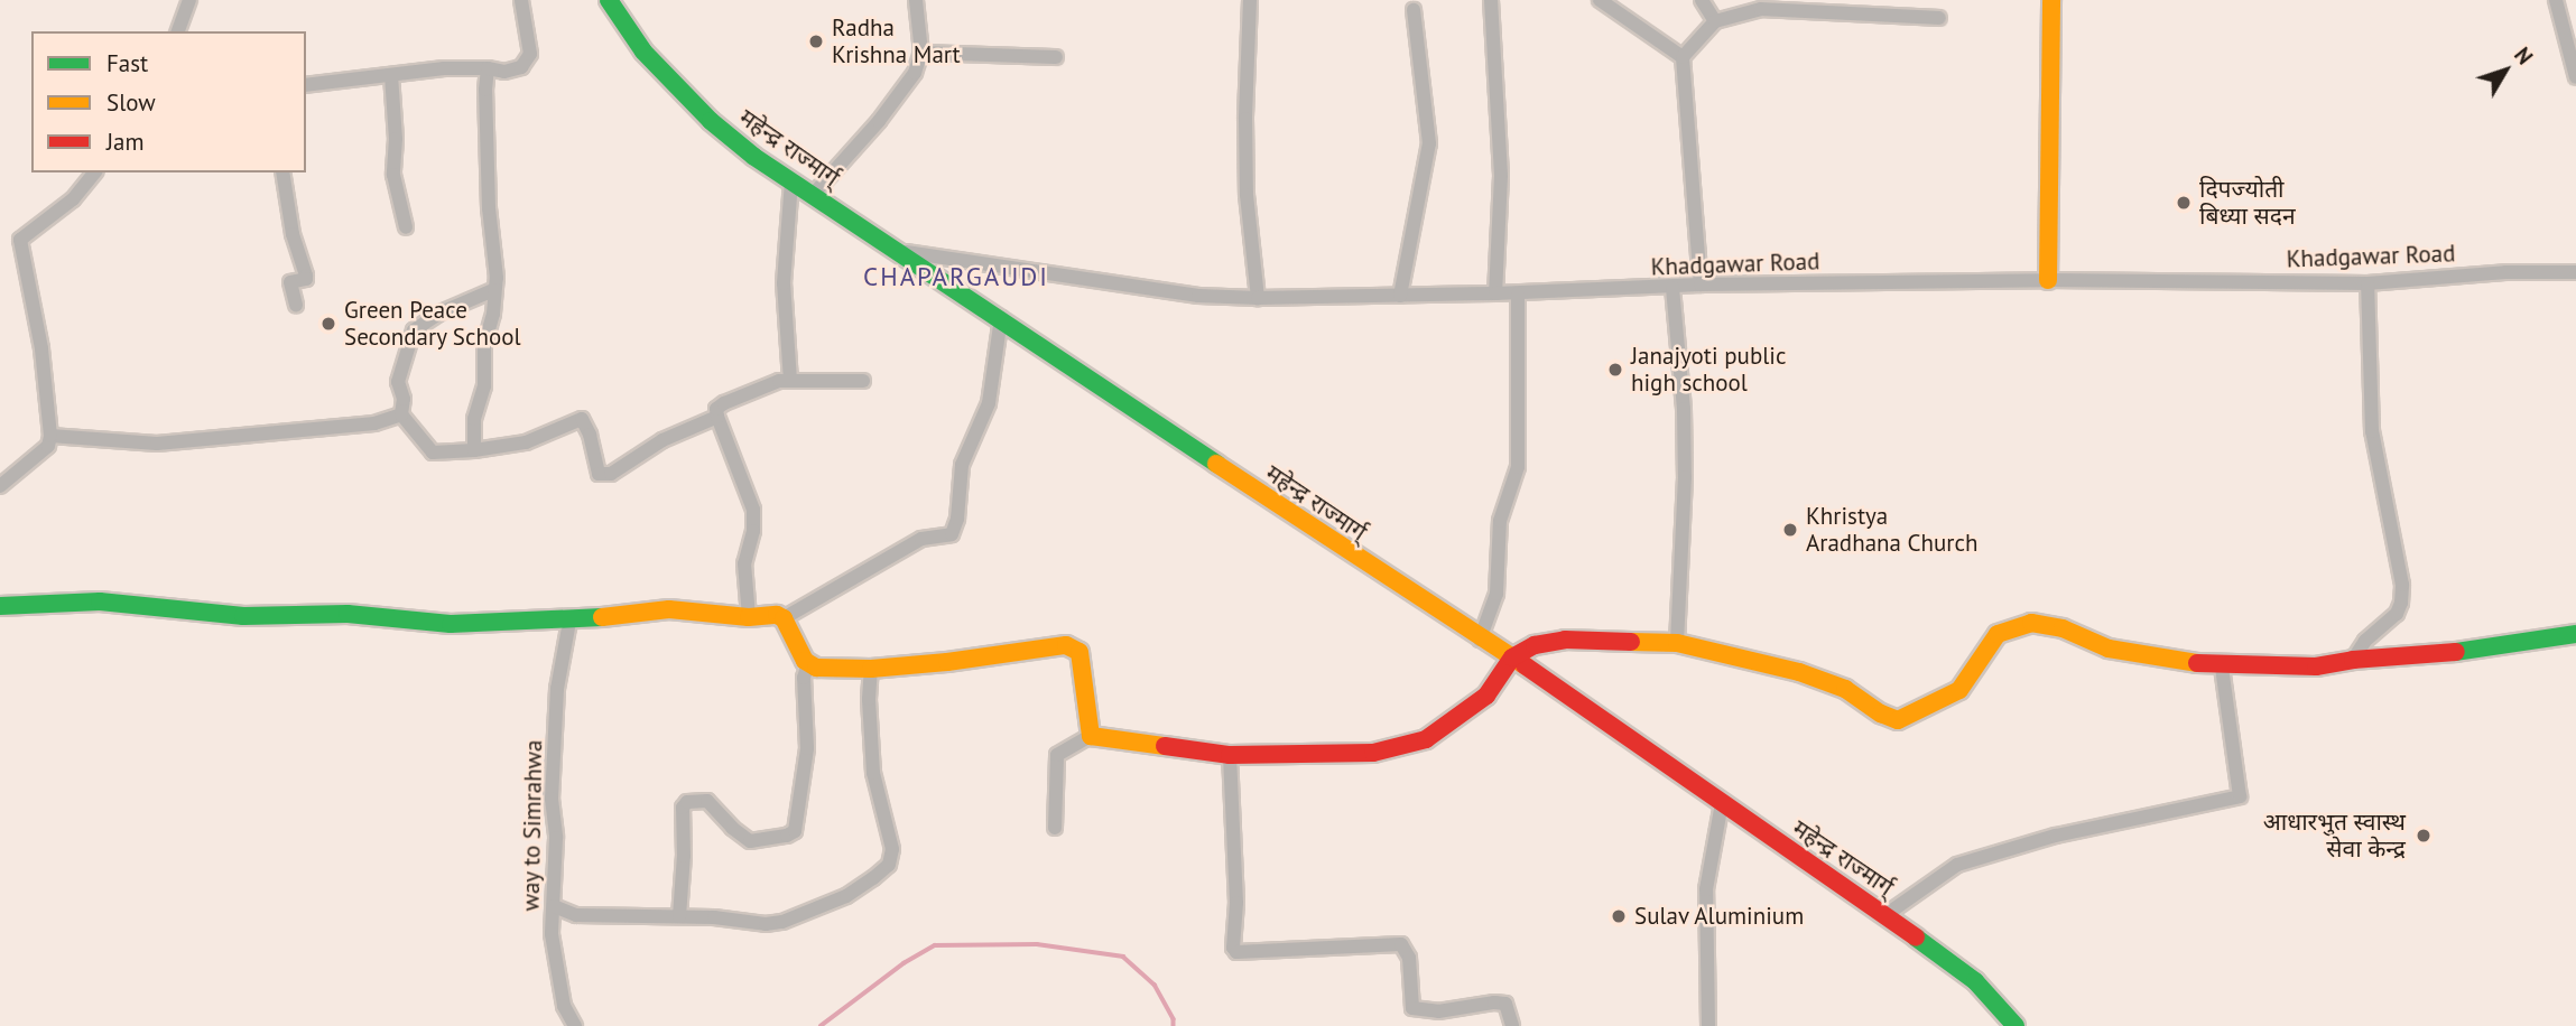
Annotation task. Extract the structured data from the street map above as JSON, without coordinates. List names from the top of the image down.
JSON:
{
  "streets": {
    "main road": ["महेन्द्र राज्मार्ग्"],
    "street": ["Khadgawar Road", "way to Simrahwa"]
  },
  "crossings": [
    ["महेन्द्र राज्मार्ग्", "Khadgawar Road"]
  ],
  "districts": ["CHAPARGAUDI"],
  "places": [
    "Radha Krishna Mart",
    "दिपज्योती बिध्या सदन",
    "Green Peace Secondary School",
    "Janajyoti public high school",
    "Khristya Aradhana Church",
    "आधारभुत स्वास्थ सेवा केन्द्र",
    "Sulav Aluminium"
  ],
  "legend": ["Fast", "Slow", "Jam"],
  "north": "top right"
}
